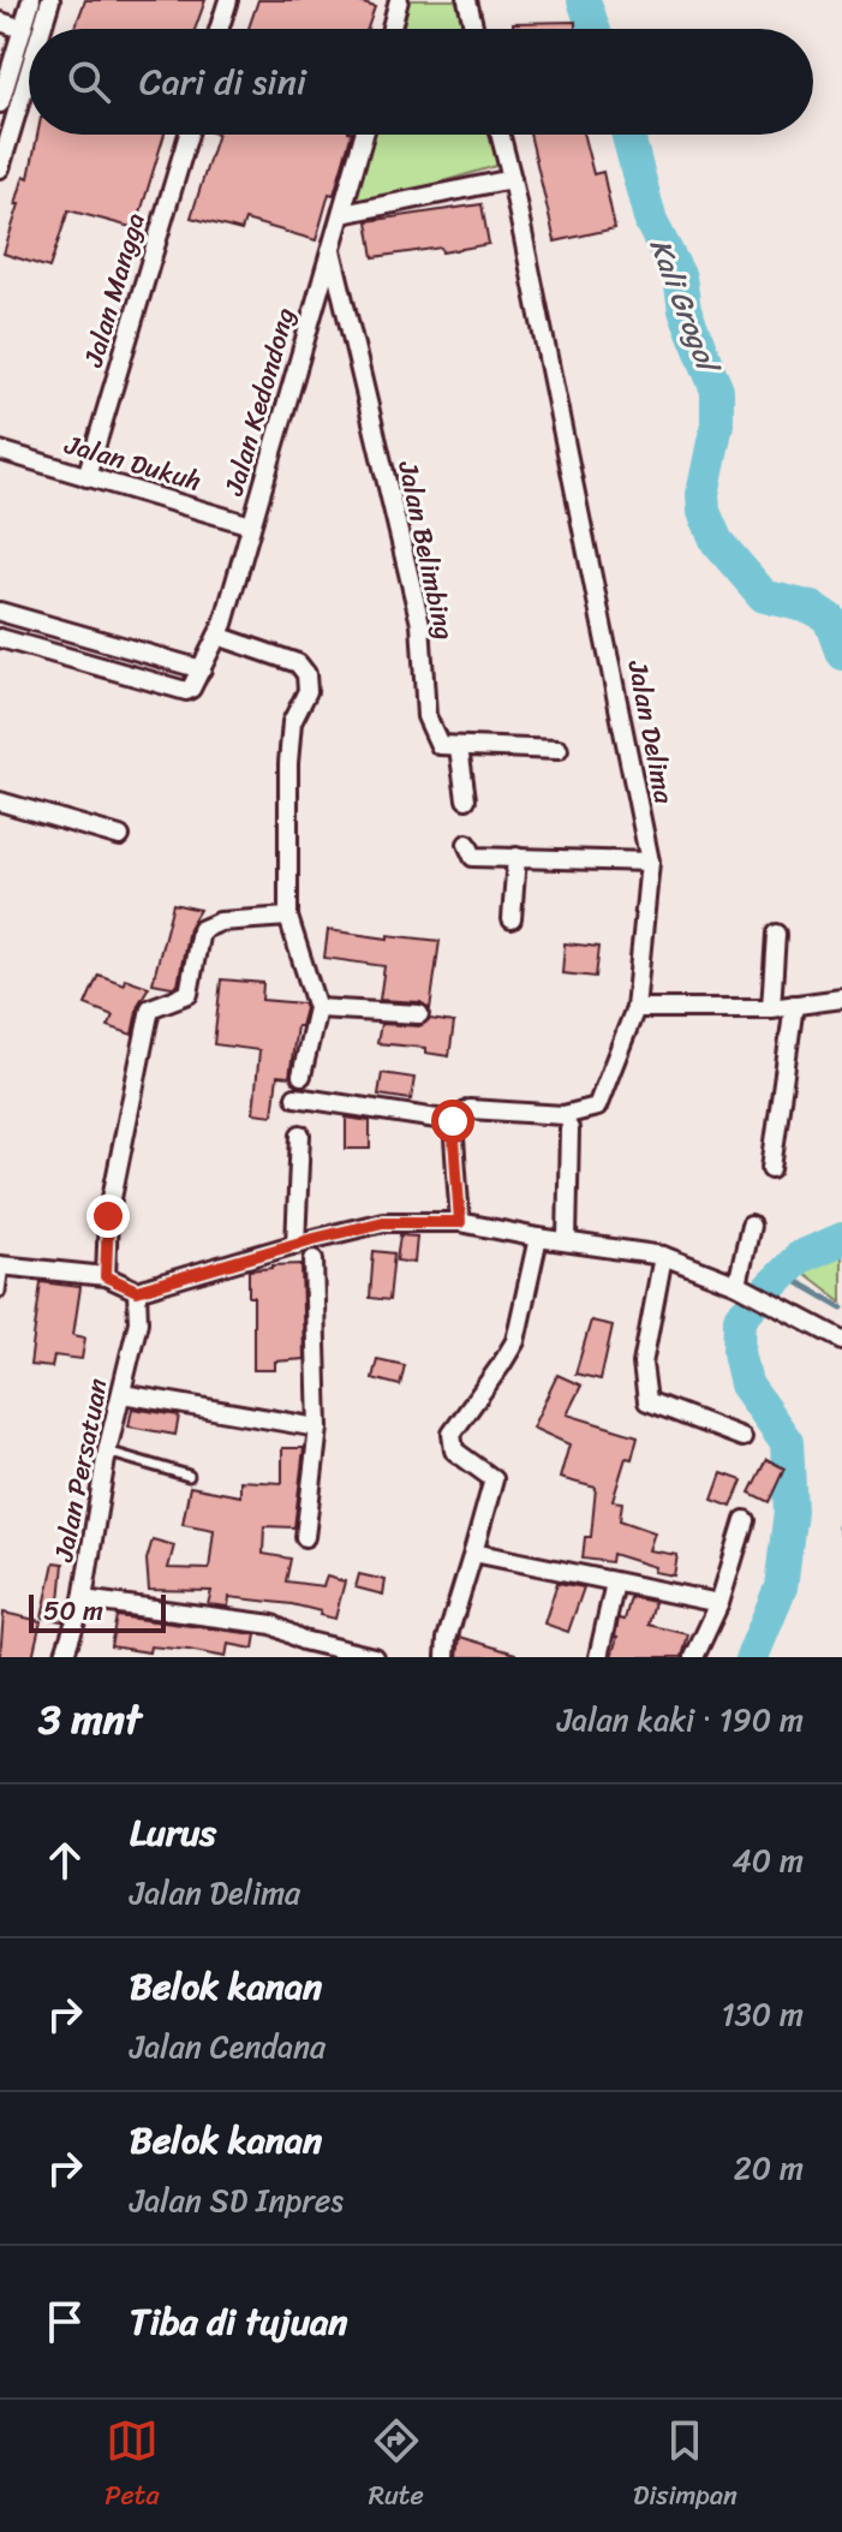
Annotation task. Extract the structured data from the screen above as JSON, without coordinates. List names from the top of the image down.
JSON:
{
  "streets": {
    "street": [
      "Jalan Mangga",
      "Jalan Kedondong",
      "Jalan Dukuh",
      "Jalan Belimbing",
      "Jalan Delima",
      "Jalan Persatuan"
    ]
  },
  "crossings": [
    ["Jalan Mangga", "Jalan Dukuh"],
    ["Jalan Kedondong", "Jalan Dukuh"],
    ["Jalan Kedondong", "Jalan Belimbing"]
  ],
  "water": ["Kali Grogol"],
  "scale_bar": "50 m",
  "page": {
    "search": "Cari di sini",
    "scale": "50 m",
    "heading": ["3 mnt", "Jalan kaki · 190 m"],
    "list": [
      ["Lurus", "Jalan Delima", "40 m"],
      ["Belok kanan", "Jalan Cendana", "130 m"],
      ["Belok kanan", "Jalan SD Inpres", "20 m"],
      "Tiba di tujuan"
    ],
    "nav": ["Peta", "Rute", "Disimpan"]
  }
}
